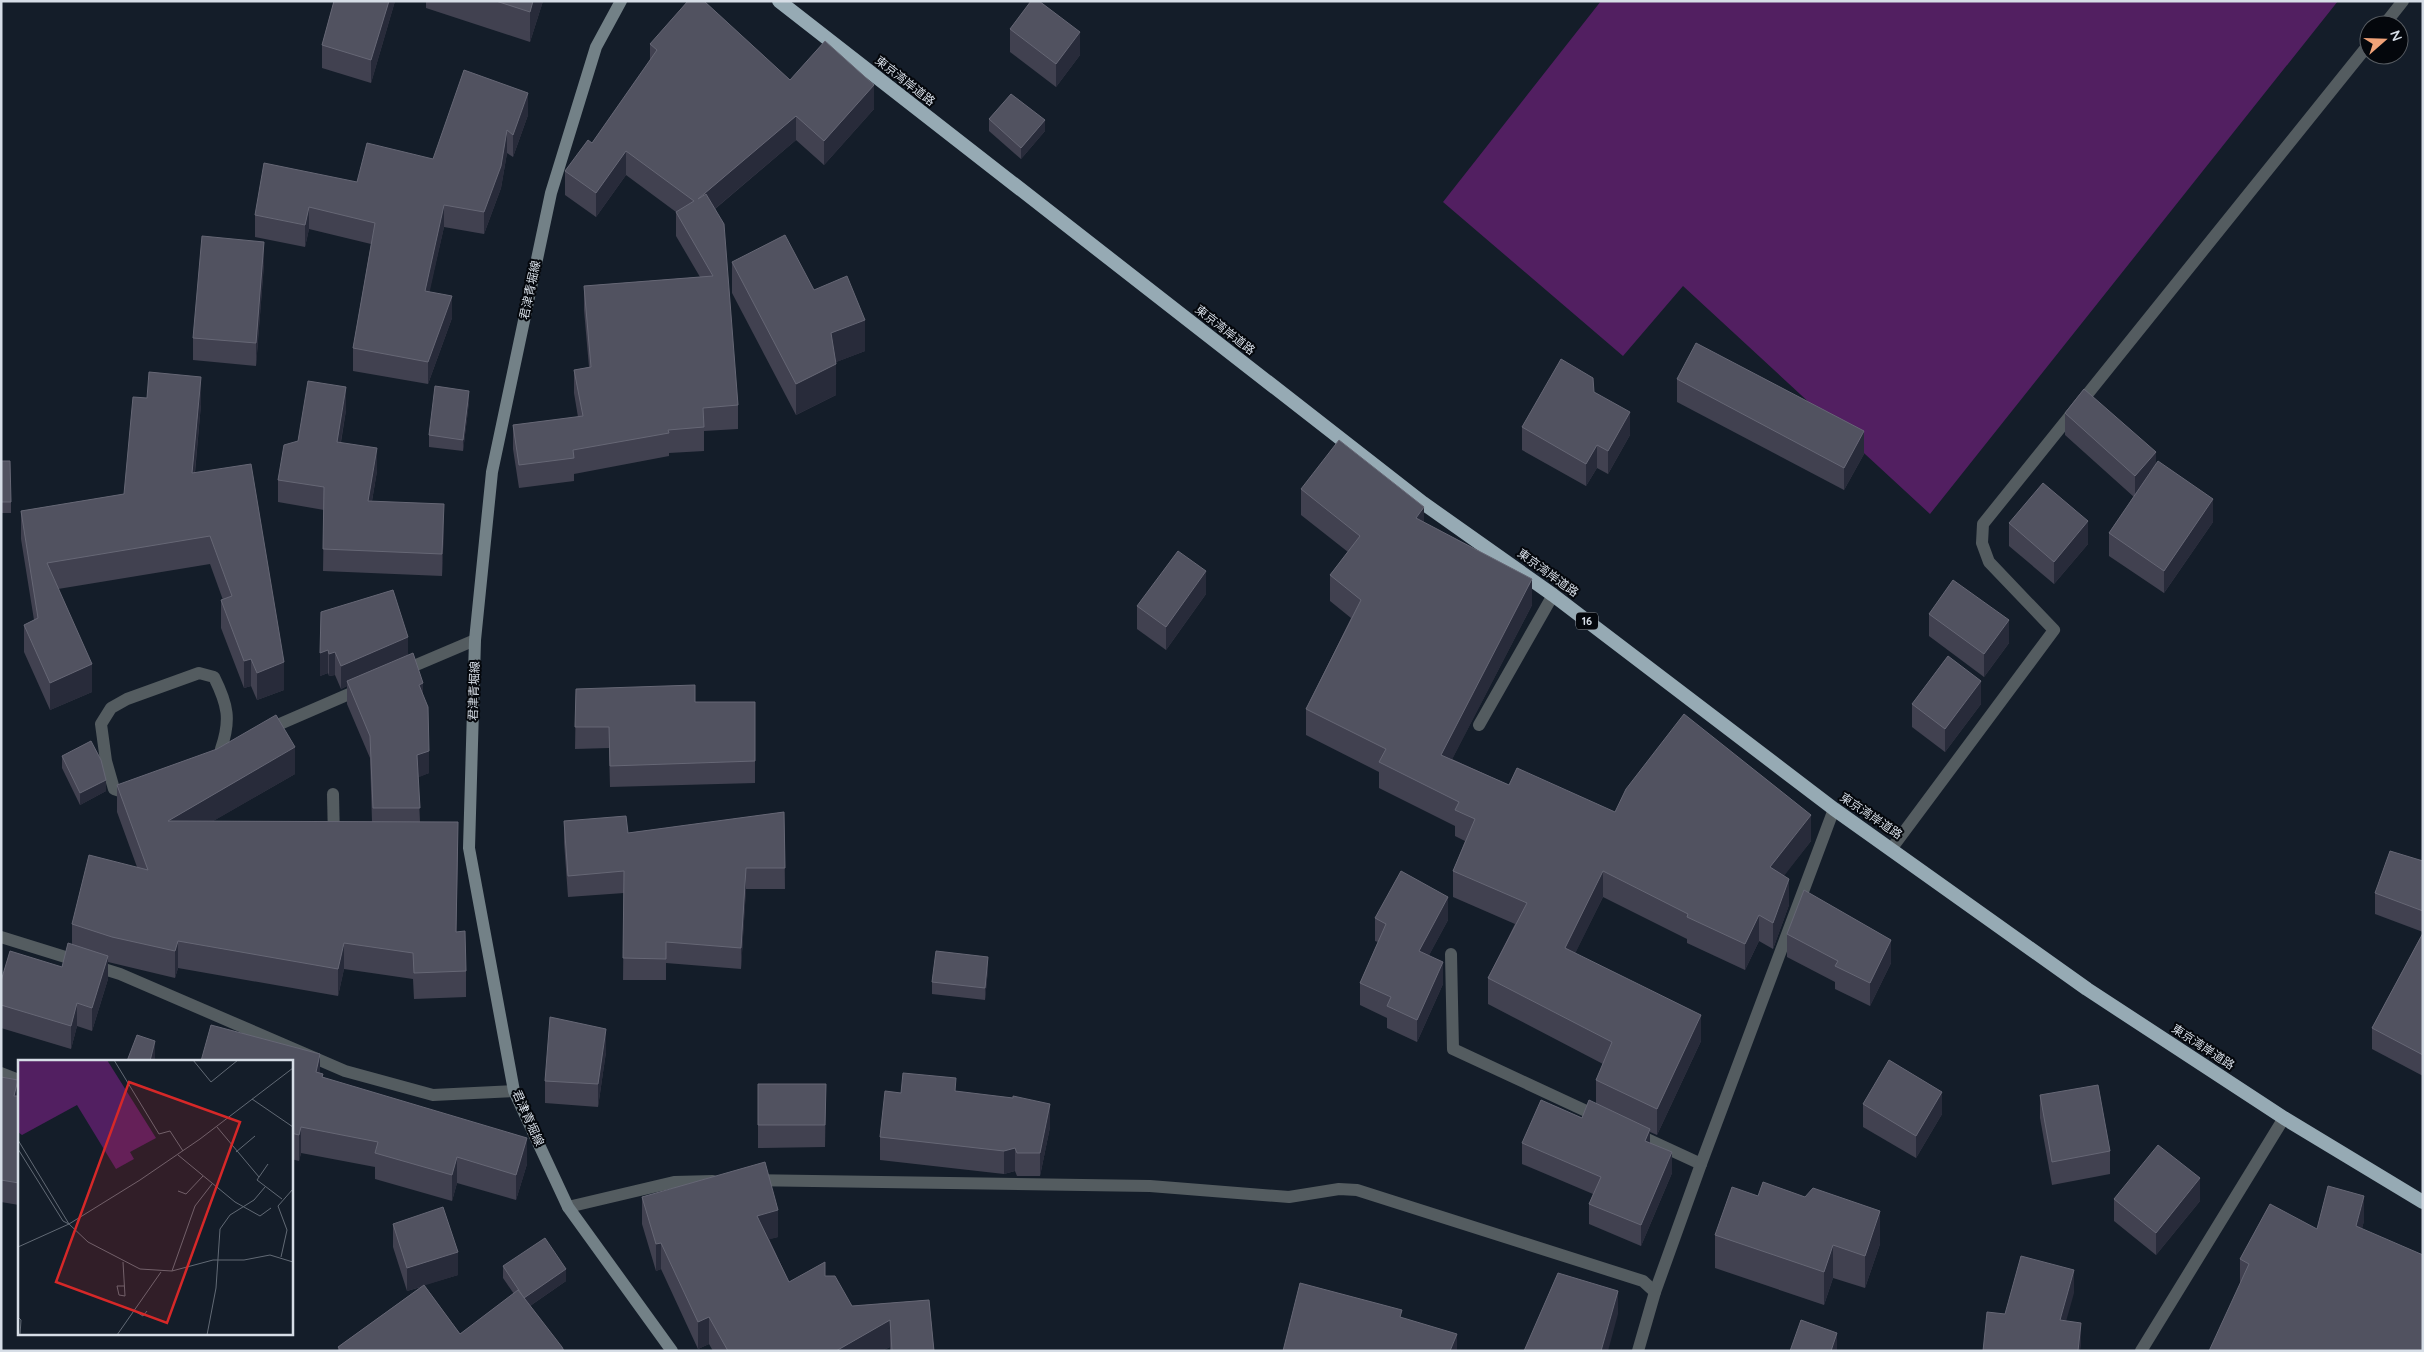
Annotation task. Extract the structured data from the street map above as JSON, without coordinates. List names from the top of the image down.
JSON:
{
  "streets": {
    "highway": ["東京湾岸道路", "16"],
    "main road": ["君津青堀線"]
  },
  "north": "right"
}
